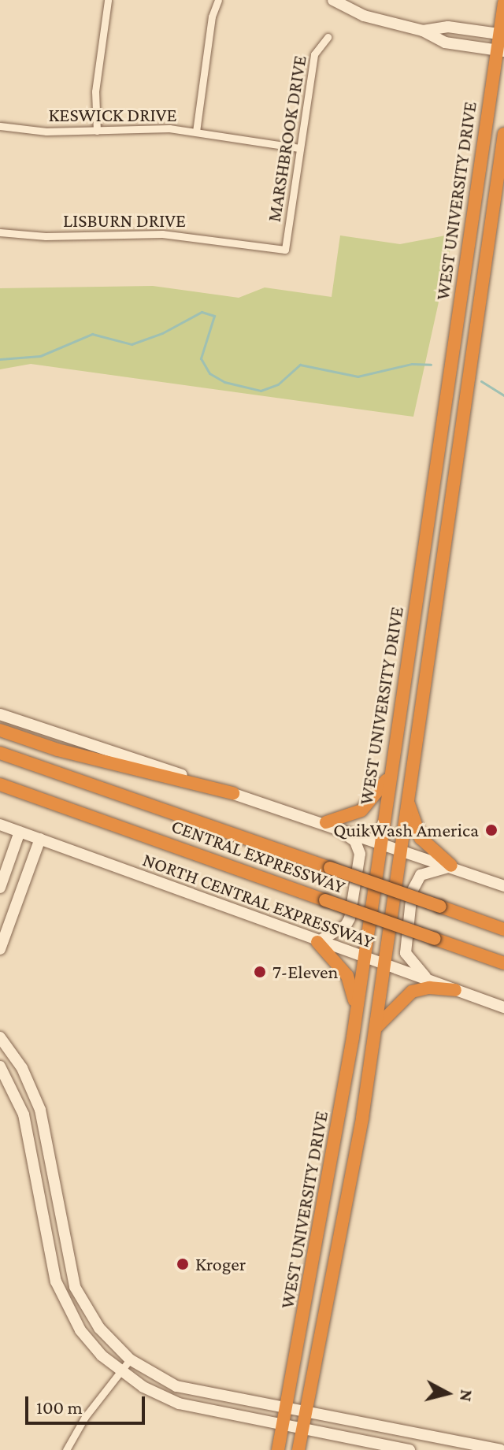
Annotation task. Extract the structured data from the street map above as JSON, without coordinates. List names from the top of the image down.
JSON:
{
  "streets": {
    "highway": ["WEST UNIVERSITY DRIVE", "CENTRAL EXPRESSWAY"],
    "street": [
      "KESWICK DRIVE",
      "MARSHBROOK DRIVE",
      "LISBURN DRIVE",
      "NORTH CENTRAL EXPRESSWAY"
    ]
  },
  "crossings": [
    ["KESWICK DRIVE", "MARSHBROOK DRIVE"],
    ["MARSHBROOK DRIVE", "LISBURN DRIVE"],
    ["WEST UNIVERSITY DRIVE", "NORTH CENTRAL EXPRESSWAY"]
  ],
  "places": ["QuikWash America", "7-Eleven", "Kroger"],
  "scale_bar": "100 m",
  "north": "right"
}
